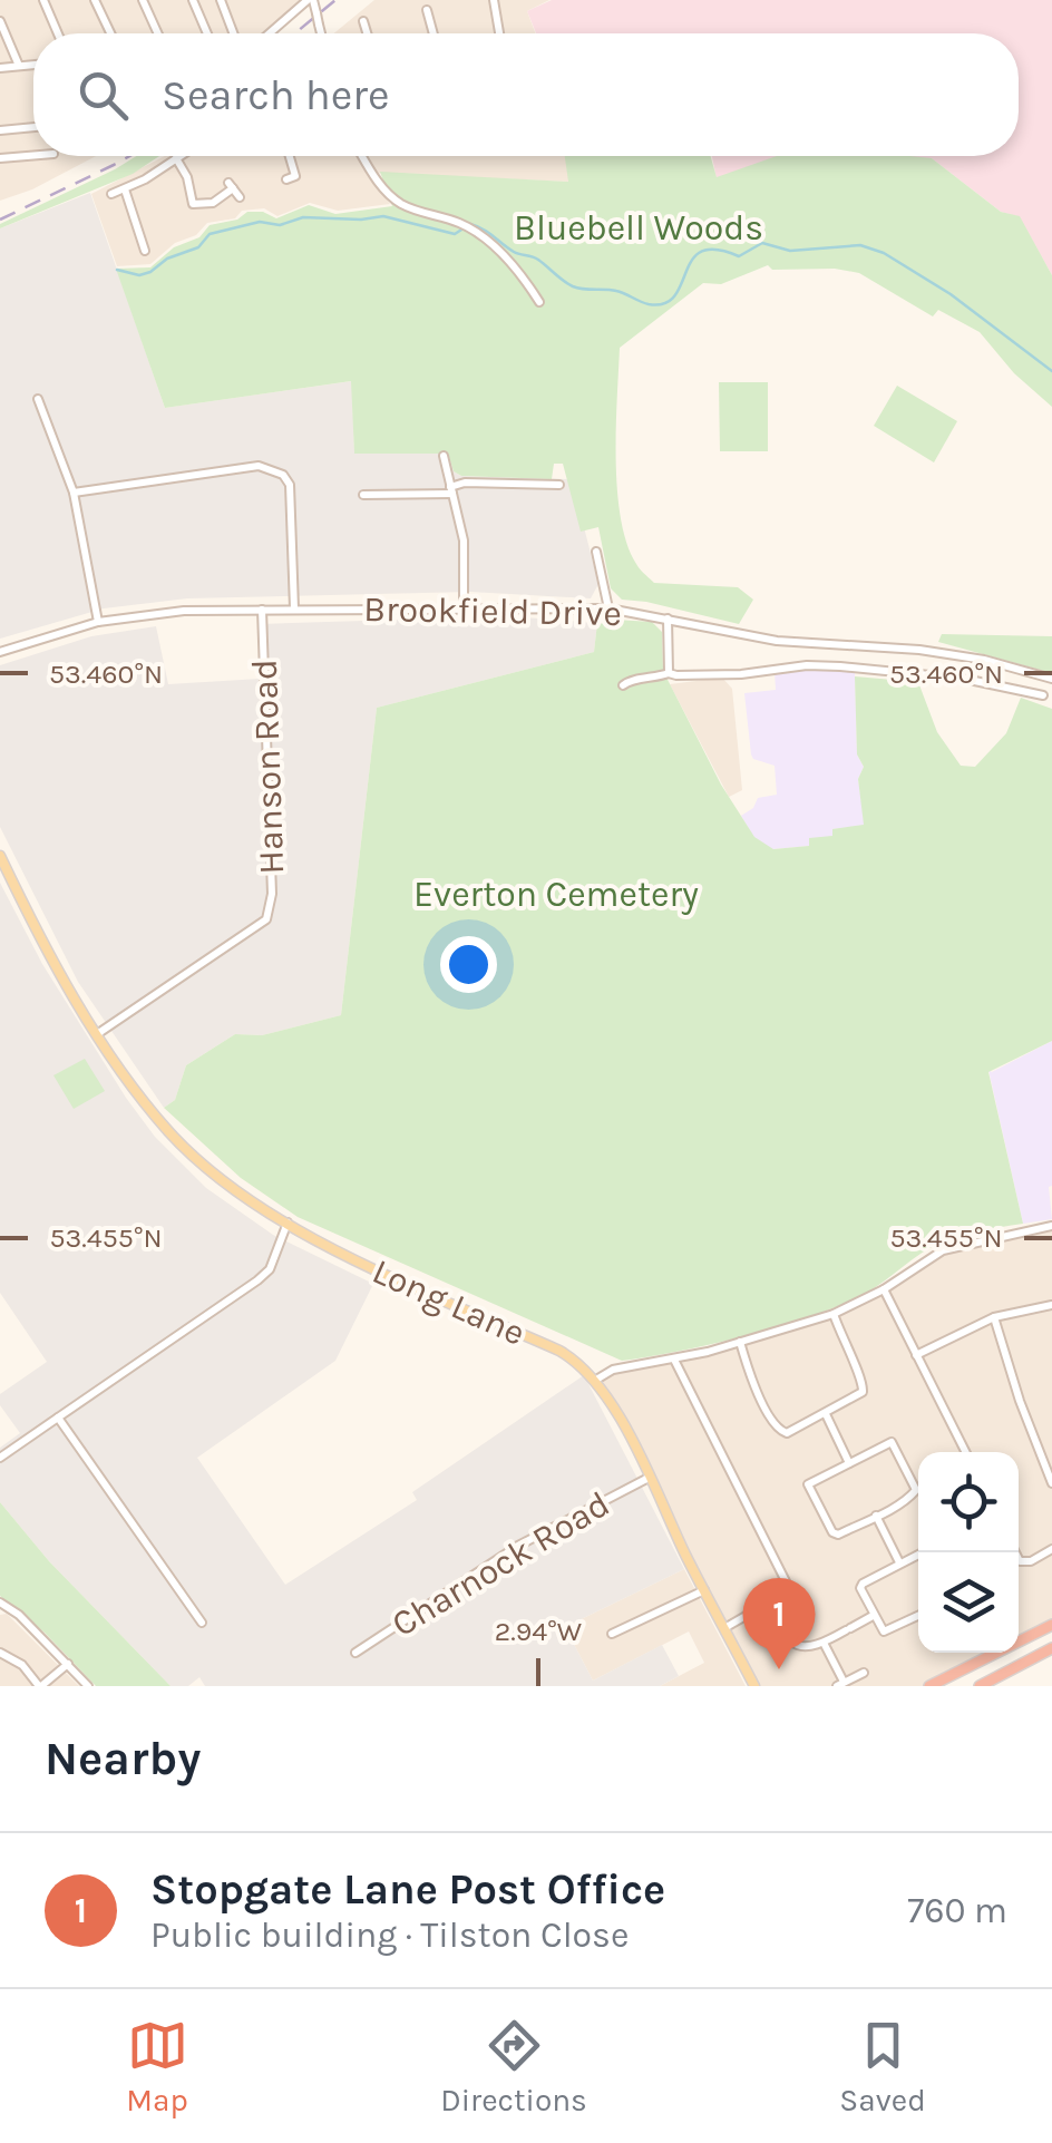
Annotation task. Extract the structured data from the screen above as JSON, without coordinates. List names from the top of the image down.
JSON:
{
  "streets": {
    "main road": ["Long Lane"],
    "street": ["Brookfield Drive", "Hanson Road", "Charnock Road"]
  },
  "crossings": [
    ["Brookfield Drive", "Hanson Road"],
    ["Hanson Road", "Long Lane"]
  ],
  "parks": ["Bluebell Woods", "Everton Cemetery"],
  "page": {
    "search": "Search here",
    "pins": "1",
    "heading": "Nearby",
    "list": [
      {
        "mark": "1",
        "name": "Stopgate Lane Post Office",
        "note": "Public building · Tilston Close",
        "value": "760 m"
      }
    ],
    "nav": ["Map", "Directions", "Saved"]
  },
  "coordinates": ["53.460°N", "53.455°N", "2.94°W"]
}
